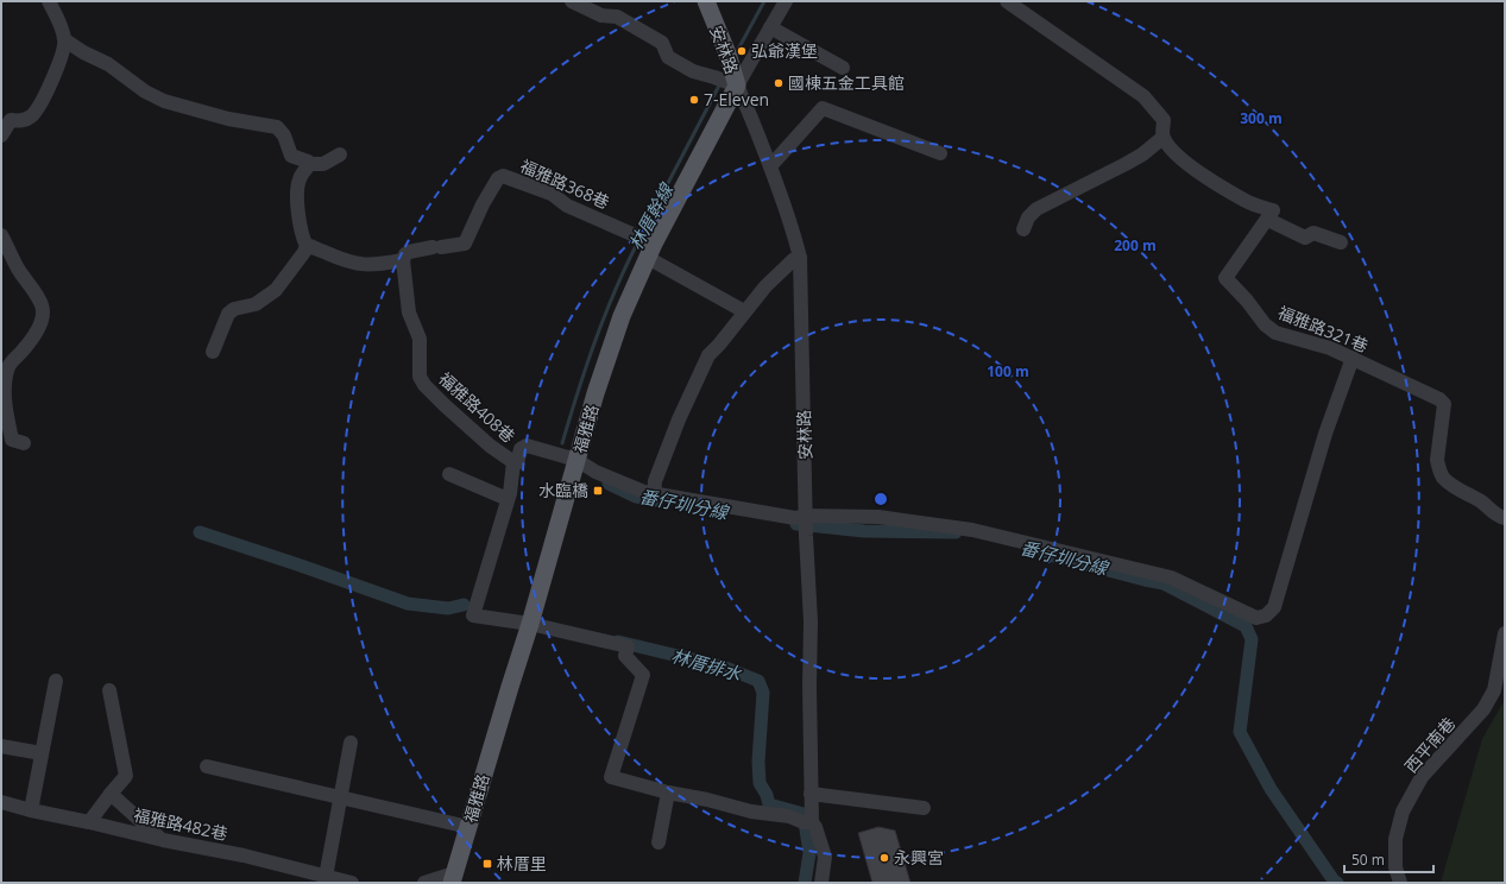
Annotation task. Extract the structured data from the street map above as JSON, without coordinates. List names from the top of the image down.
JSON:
{
  "streets": {
    "main road": ["安林路", "福雅路"],
    "street": [
      "福雅路368巷",
      "福雅路321巷",
      "福雅路408巷",
      "西平南巷",
      "福雅路482巷"
    ]
  },
  "crossings": [
    ["安林路", "福雅路"],
    ["福雅路368巷", "福雅路408巷"],
    ["福雅路368巷", "福雅路"],
    ["福雅路408巷", "福雅路"]
  ],
  "water": ["林厝幹線", "番仔圳分線", "林厝排水"],
  "places": {
    "other": [
      "弘爺漢堡",
      "國棟五金工具館",
      "7-Eleven",
      "永興宮"
    ],
    "transit": ["水臨橋", "林厝里"]
  },
  "scale_bar": "50 m",
  "rings": ["300 m", "200 m", "100 m"]
}
